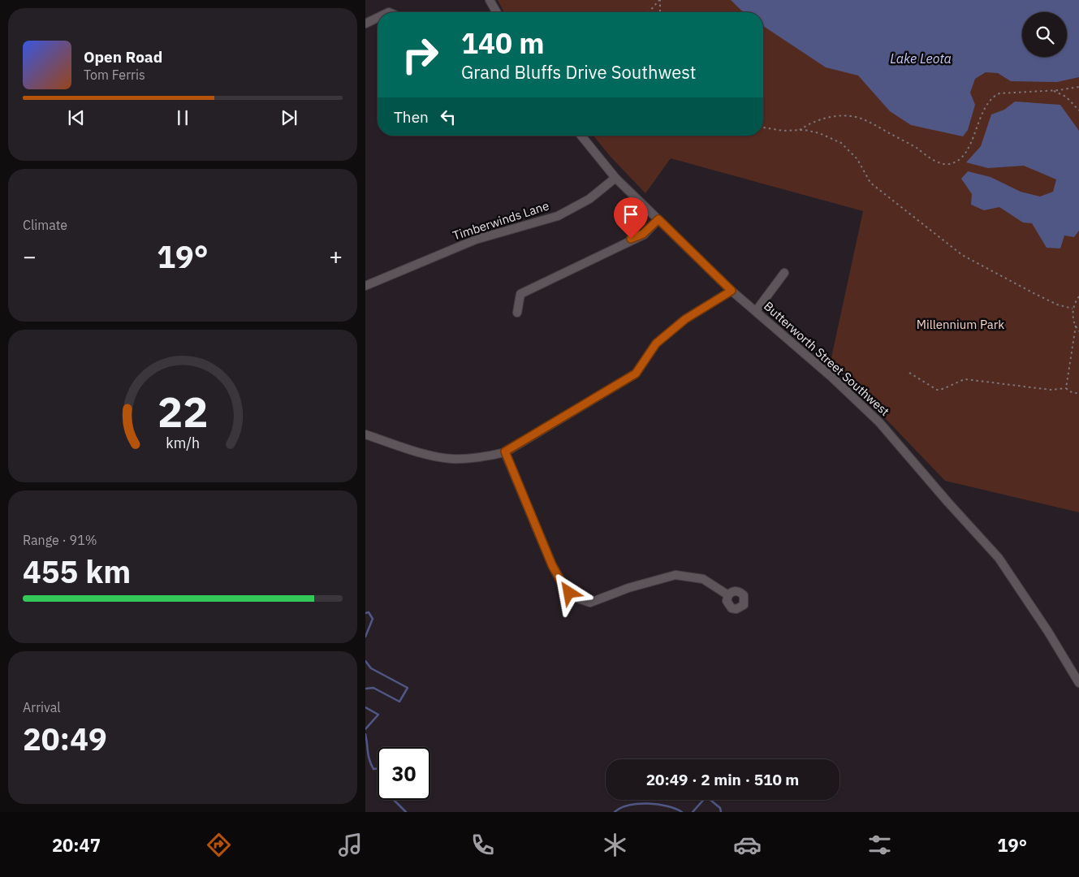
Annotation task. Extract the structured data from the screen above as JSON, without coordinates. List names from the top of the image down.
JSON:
{
  "streets": {
    "street": ["Timberwinds Lane", "Butterworth Street Southwest"]
  },
  "crossings": [
    ["Timberwinds Lane", "Butterworth Street Southwest"]
  ],
  "water": ["Lake Leota"],
  "parks": ["Millennium Park"],
  "page": {
    "turn": ["140 m", "Grand Bluffs Drive Southwest"],
    "song": ["Open Road", "Tom Ferris"],
    "then": "Then",
    "tile": [
      "Climate",
      ["Range · 91%", "455 km"],
      ["Arrival", "20:49"]
    ],
    "heat": ["−", "19°", "+"],
    "limit": "30",
    "trip": "20:49 · 2 min · 510 m",
    "tabs": ["20:47", "19°"],
    "gauge": ["22", "km/h"]
  }
}
